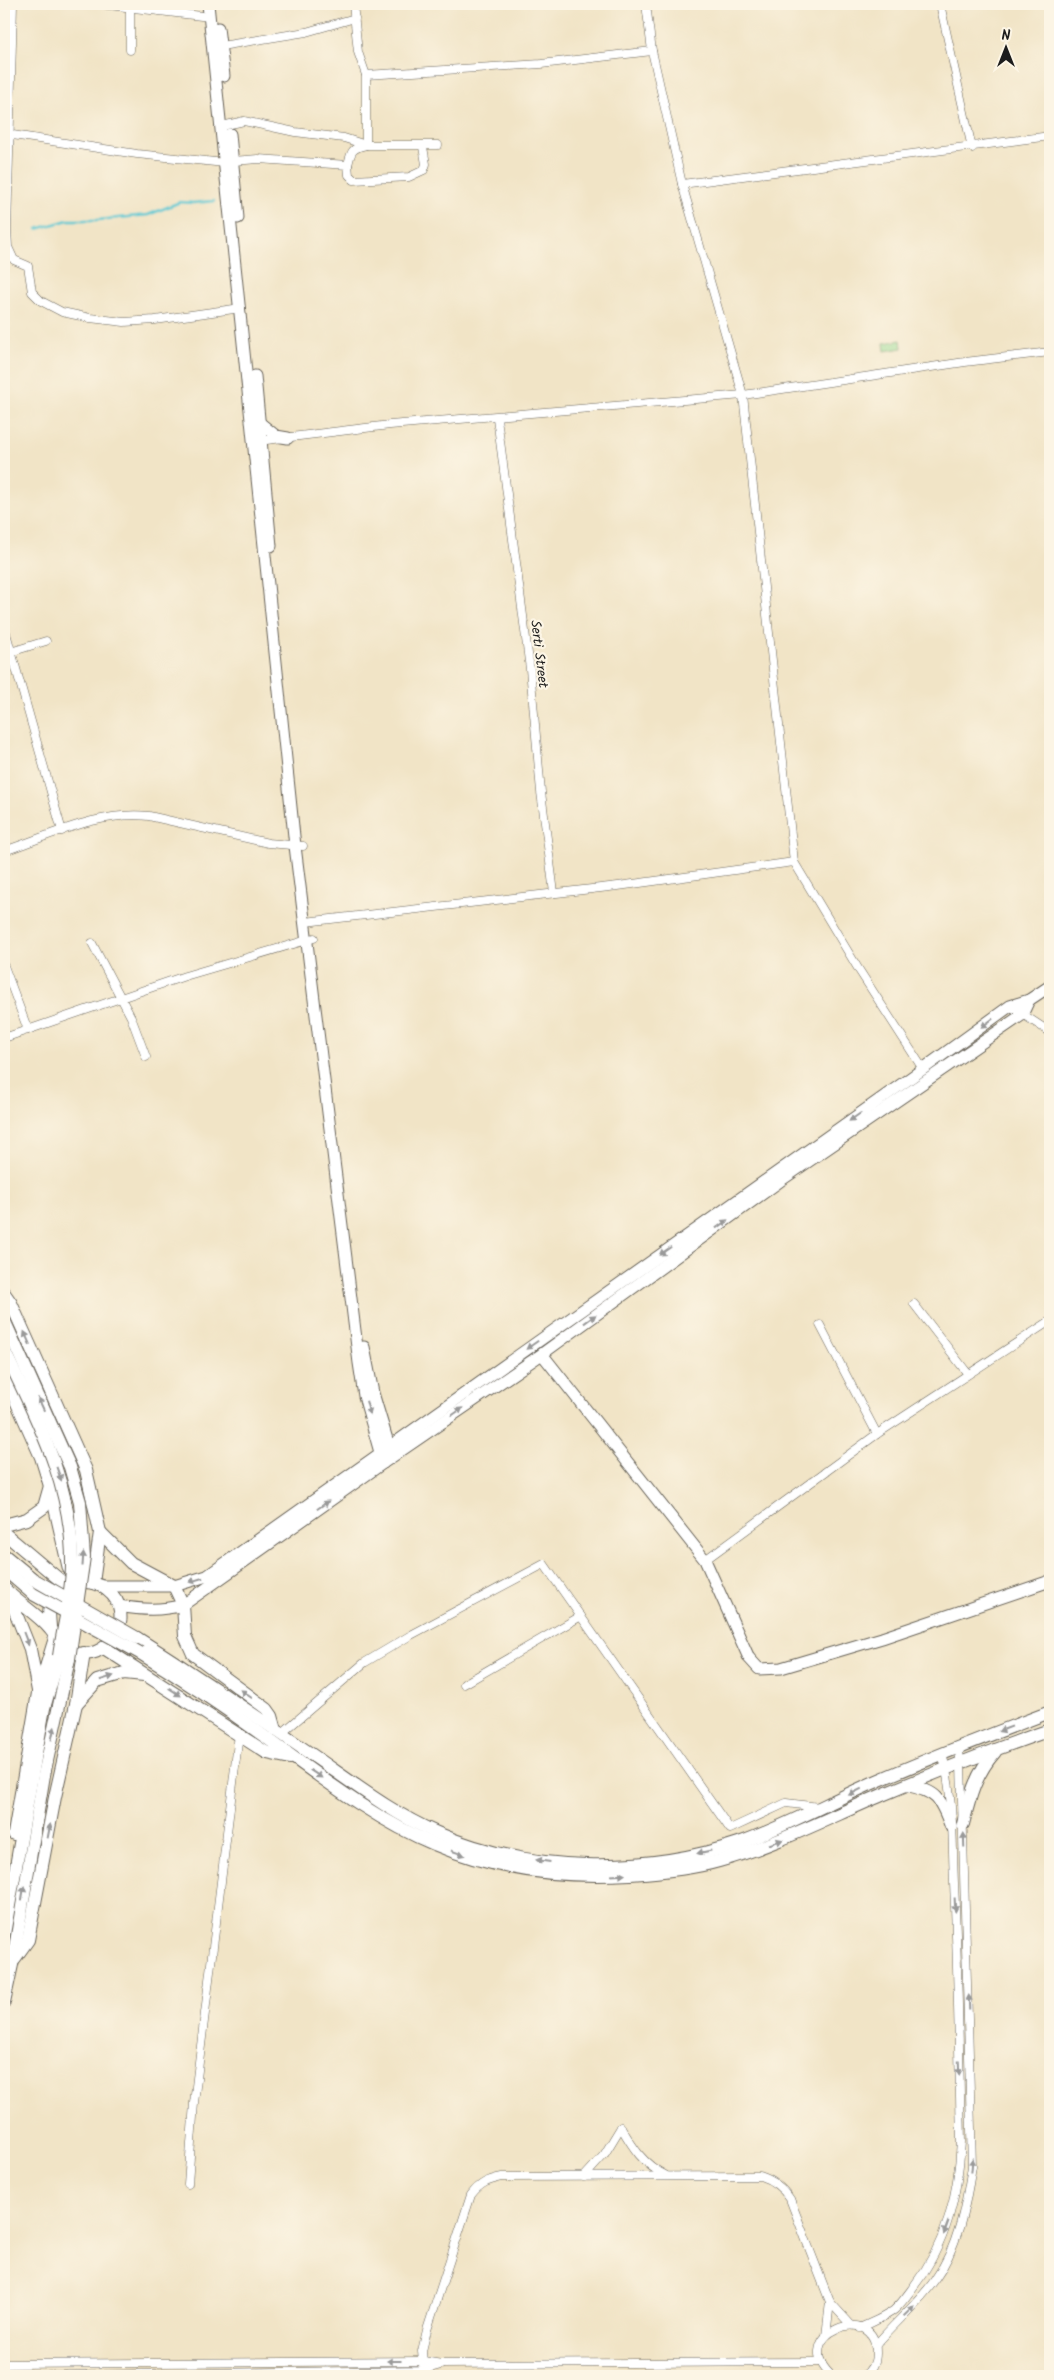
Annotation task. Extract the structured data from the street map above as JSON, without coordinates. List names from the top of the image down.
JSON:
{
  "streets": {
    "street": ["Serti Street"]
  },
  "north": "top"
}
